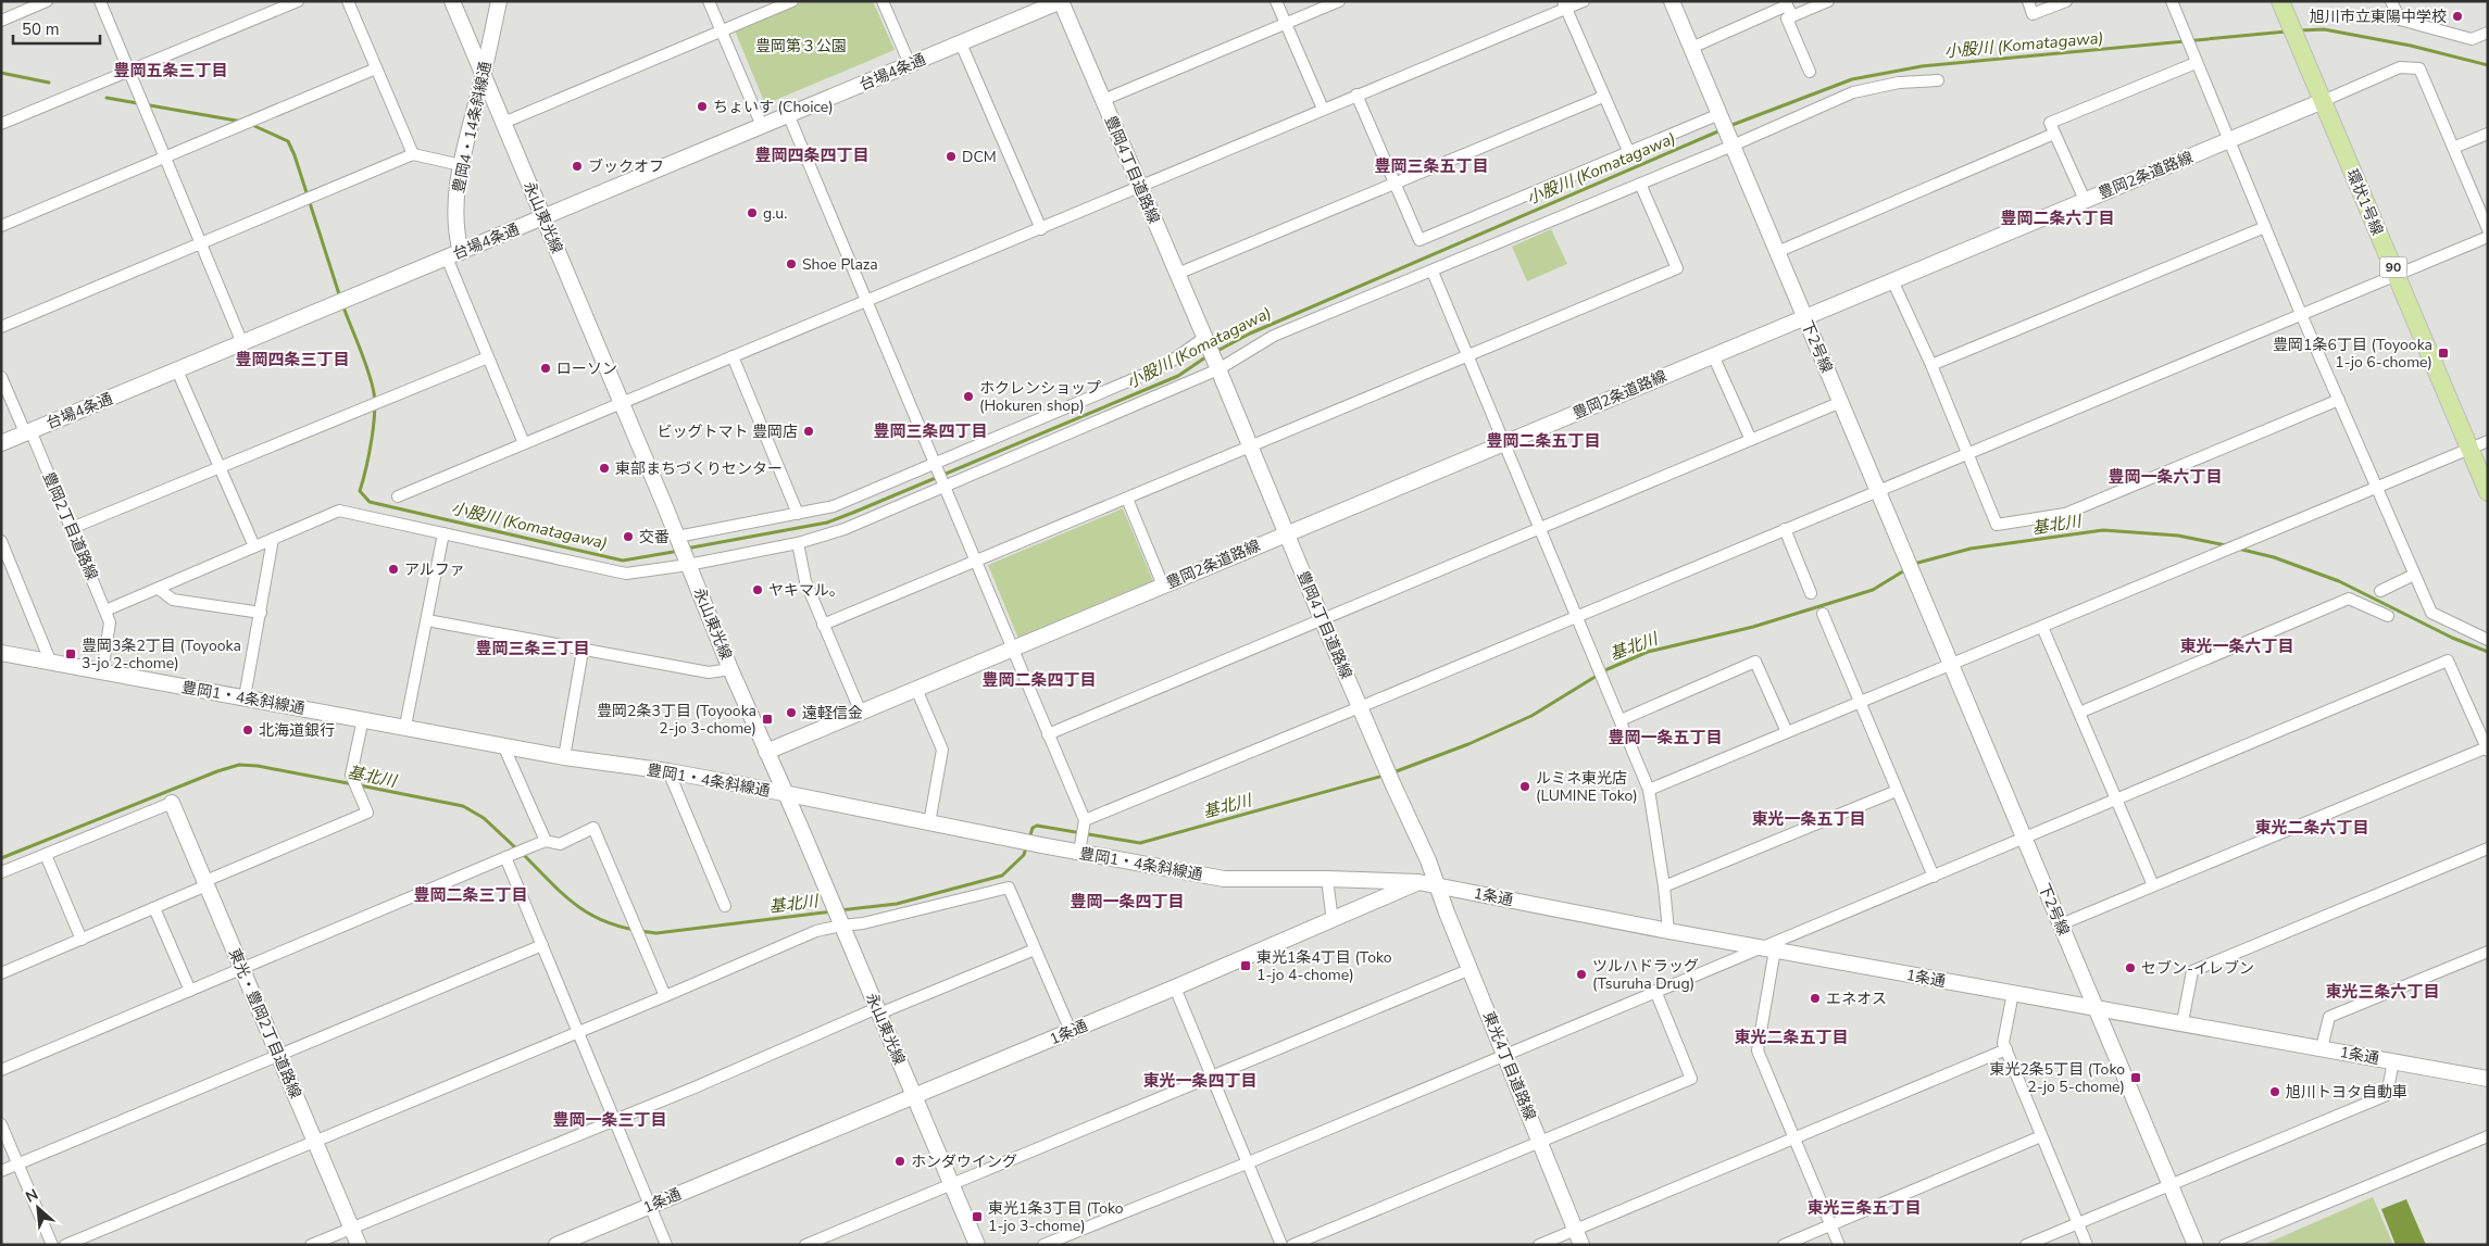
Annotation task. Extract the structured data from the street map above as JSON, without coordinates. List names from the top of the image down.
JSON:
{
  "streets": {
    "main road": ["環状1号線", "90"],
    "street": [
      "台場4条通",
      "豊岡4・14条斜線通",
      "豊岡4丁目道路線",
      "豊岡2条道路線",
      "永山東光線",
      "下2号線",
      "豊岡2丁目道路線",
      "豊岡1・4条斜線通",
      "1条通",
      "東光・豊岡2丁目道路線",
      "東光4丁目道路線"
    ]
  },
  "crossings": [
    ["台場4条通", "豊岡4・14条斜線通"],
    ["台場4条通", "豊岡4丁目道路線"],
    ["台場4条通", "永山東光線"],
    ["台場4条通", "豊岡2丁目道路線"],
    ["豊岡4・14条斜線通", "永山東光線"],
    ["豊岡4丁目道路線", "豊岡2条道路線"],
    ["豊岡4丁目道路線", "1条通"],
    ["豊岡4丁目道路線", "東光4丁目道路線"],
    ["豊岡2条道路線", "環状1号線"],
    ["豊岡2条道路線", "永山東光線"],
    ["豊岡2条道路線", "下2号線"],
    ["永山東光線", "豊岡1・4条斜線通"],
    ["永山東光線", "1条通"],
    ["下2号線", "1条通"],
    ["豊岡2丁目道路線", "豊岡1・4条斜線通"],
    ["豊岡1・4条斜線通", "1条通"],
    ["1条通", "東光4丁目道路線"]
  ],
  "districts": [
    "豊岡五条三丁目",
    "豊岡四条四丁目",
    "豊岡三条五丁目",
    "豊岡二条六丁目",
    "豊岡四条三丁目",
    "豊岡三条四丁目",
    "豊岡二条五丁目",
    "豊岡一条六丁目",
    "東光一条六丁目",
    "豊岡三条三丁目",
    "豊岡二条四丁目",
    "豊岡一条五丁目",
    "東光一条五丁目",
    "東光二条六丁目",
    "豊岡二条三丁目",
    "豊岡一条四丁目",
    "東光三条六丁目",
    "東光二条五丁目",
    "東光一条四丁目",
    "豊岡一条三丁目",
    "東光三条五丁目"
  ],
  "water": ["小股川 (Komatagawa)", "基北川"],
  "parks": ["豊岡第３公園"],
  "places": {
    "other": [
      "旭川市立東陽中学校",
      "ちょいす (Choice)",
      "DCM",
      "ブックオフ",
      "g.u.",
      "Shoe Plaza",
      "ローソン",
      "ホクレンショップ (Hokuren shop)",
      "ビッグトマト 豊岡店",
      "東部まちづくりセンター",
      "交番",
      "アルファ",
      "ヤキマル。",
      "遠軽信金",
      "北海道銀行",
      "ルミネ東光店 (LUMINE Toko)",
      "セブン-イレブン",
      "ツルハドラッグ (Tsuruha Drug)",
      "エネオス",
      "旭川トヨタ自動車",
      "ホンダウイング"
    ],
    "transit": [
      "豊岡1条6丁目 (Toyooka 1-jo 6-chome)",
      "豊岡3条2丁目 (Toyooka 3-jo 2-chome)",
      "豊岡2条3丁目 (Toyooka 2-jo 3-chome)",
      "東光1条4丁目 (Toko 1-jo 4-chome)",
      "東光2条5丁目 (Toko 2-jo 5-chome)",
      "東光1条3丁目 (Toko 1-jo 3-chome)"
    ]
  },
  "scale_bar": "50 m",
  "north": "top left"
}
